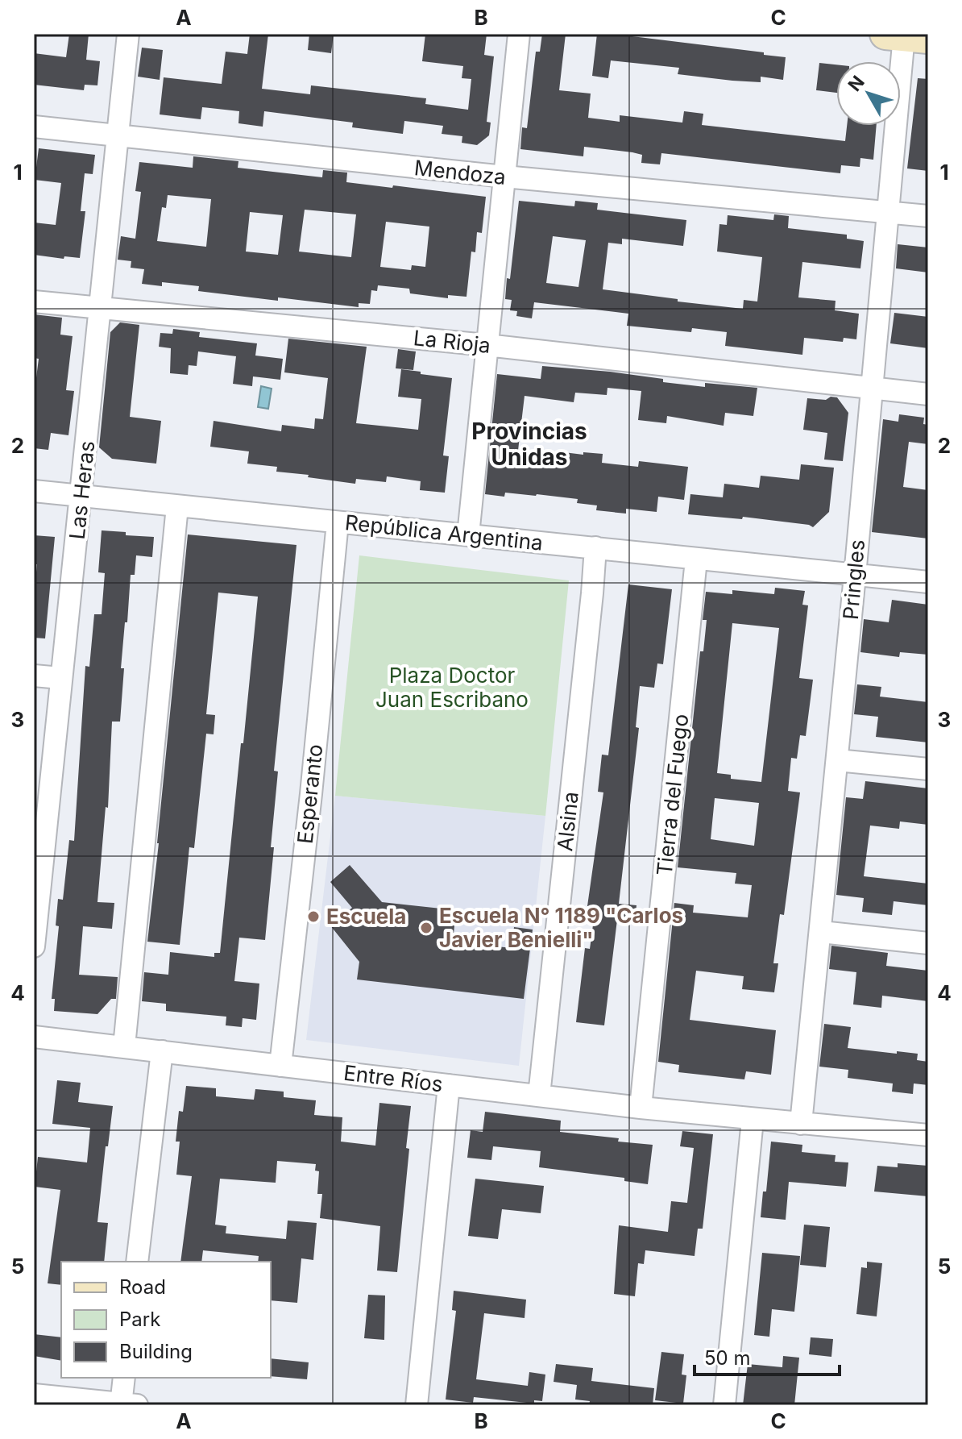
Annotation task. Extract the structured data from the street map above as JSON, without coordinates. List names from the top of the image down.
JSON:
{
  "streets": {
    "street": [
      "Mendoza",
      "La Rioja",
      "Las Heras",
      "República Argentina",
      "Pringles",
      "Esperanto",
      "Tierra del Fuego",
      "Alsina",
      "Entre Ríos"
    ]
  },
  "crossings": [
    ["Mendoza", "Las Heras"],
    ["Mendoza", "Pringles"],
    ["La Rioja", "Las Heras"],
    ["La Rioja", "Pringles"],
    ["Las Heras", "República Argentina"],
    ["República Argentina", "Pringles"],
    ["República Argentina", "Esperanto"],
    ["República Argentina", "Tierra del Fuego"],
    ["República Argentina", "Alsina"],
    ["Pringles", "Entre Ríos"],
    ["Esperanto", "Entre Ríos"],
    ["Tierra del Fuego", "Entre Ríos"],
    ["Alsina", "Entre Ríos"]
  ],
  "districts": ["Provincias Unidas"],
  "parks": ["Plaza Doctor Juan Escribano"],
  "places": ["Escuela", "Escuela N° 1189 \"Carlos Javier Benielli\""],
  "legend": ["Road", "Park", "Building"],
  "scale_bar": "50 m",
  "north": "top left",
  "grid": {
    "columns": ["A", "B", "C"],
    "rows": [
      "1",
      "2",
      "3",
      "4",
      "5"
    ]
  }
}
